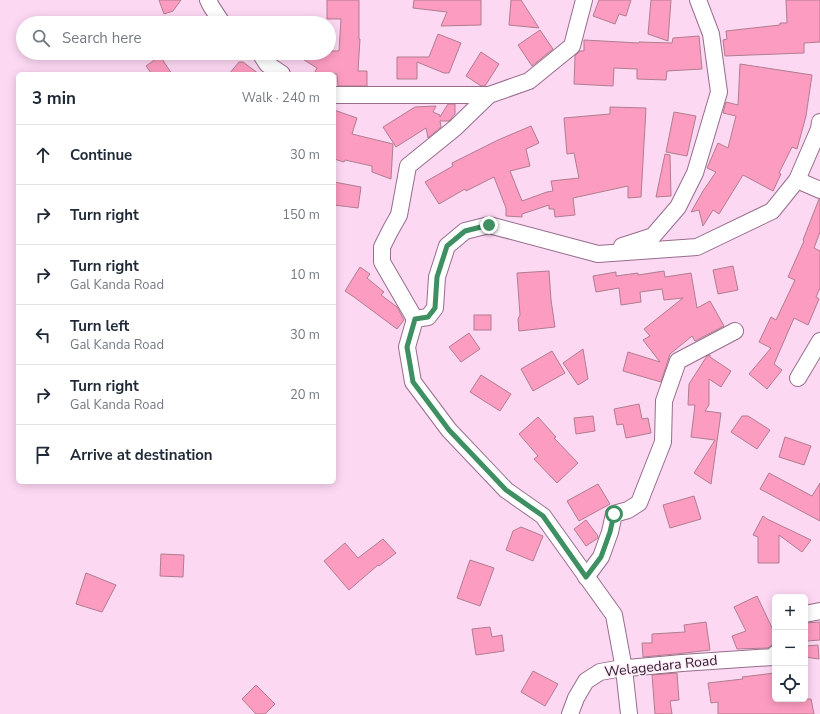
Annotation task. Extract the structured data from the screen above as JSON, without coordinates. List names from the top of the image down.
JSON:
{
  "streets": {
    "street": ["Welagedara Road"]
  },
  "page": {
    "search": "Search here",
    "heading": ["3 min", "Walk · 240 m"],
    "list": [
      ["Continue", "30 m"],
      ["Turn right", "150 m"],
      ["Turn right", "Gal Kanda Road", "10 m"],
      ["Turn left", "Gal Kanda Road", "30 m"],
      ["Turn right", "Gal Kanda Road", "20 m"],
      "Arrive at destination"
    ],
    "map_buttons": ["+", "−"]
  }
}
